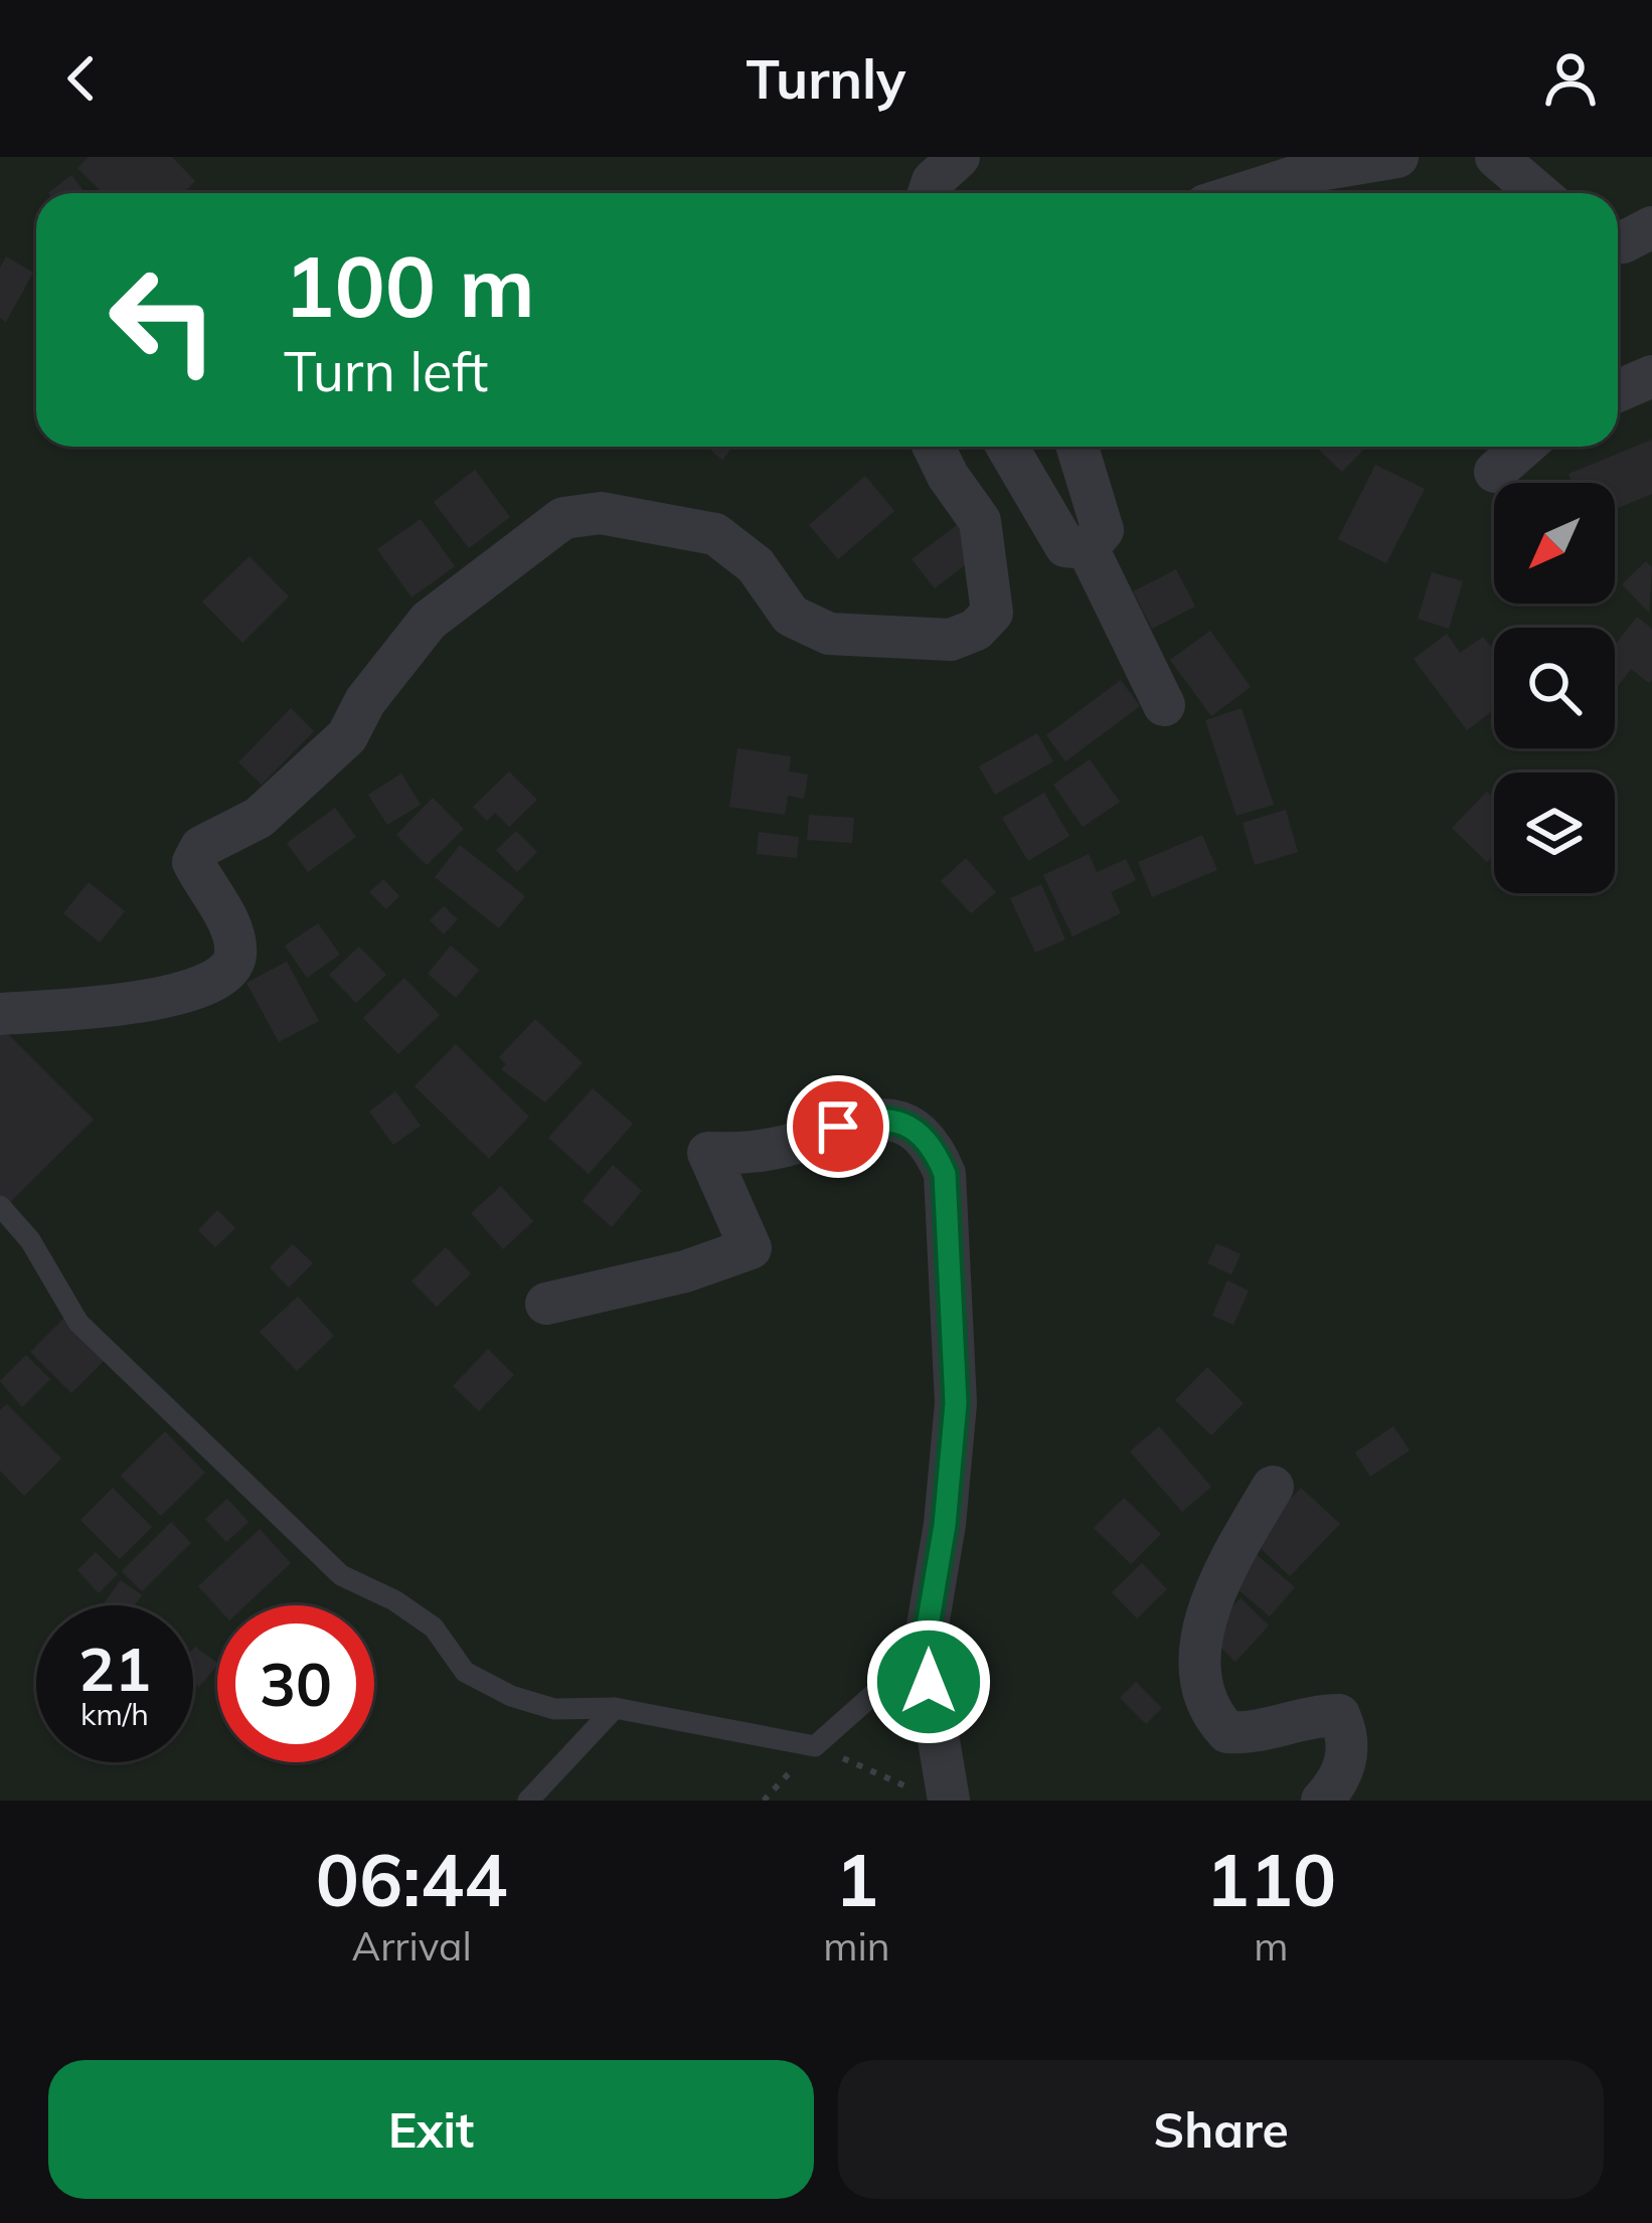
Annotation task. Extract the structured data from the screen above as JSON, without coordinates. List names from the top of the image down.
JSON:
{
  "north": "bottom left",
  "page": {
    "header": "Turnly",
    "turn": ["100 m", "Turn left"],
    "speed": "21 km/h",
    "limit": "30",
    "eta": [
      "06:44",
      "Arrival",
      "1",
      "min",
      "110",
      "m"
    ],
    "buttons": ["Exit", "Share"]
  }
}
